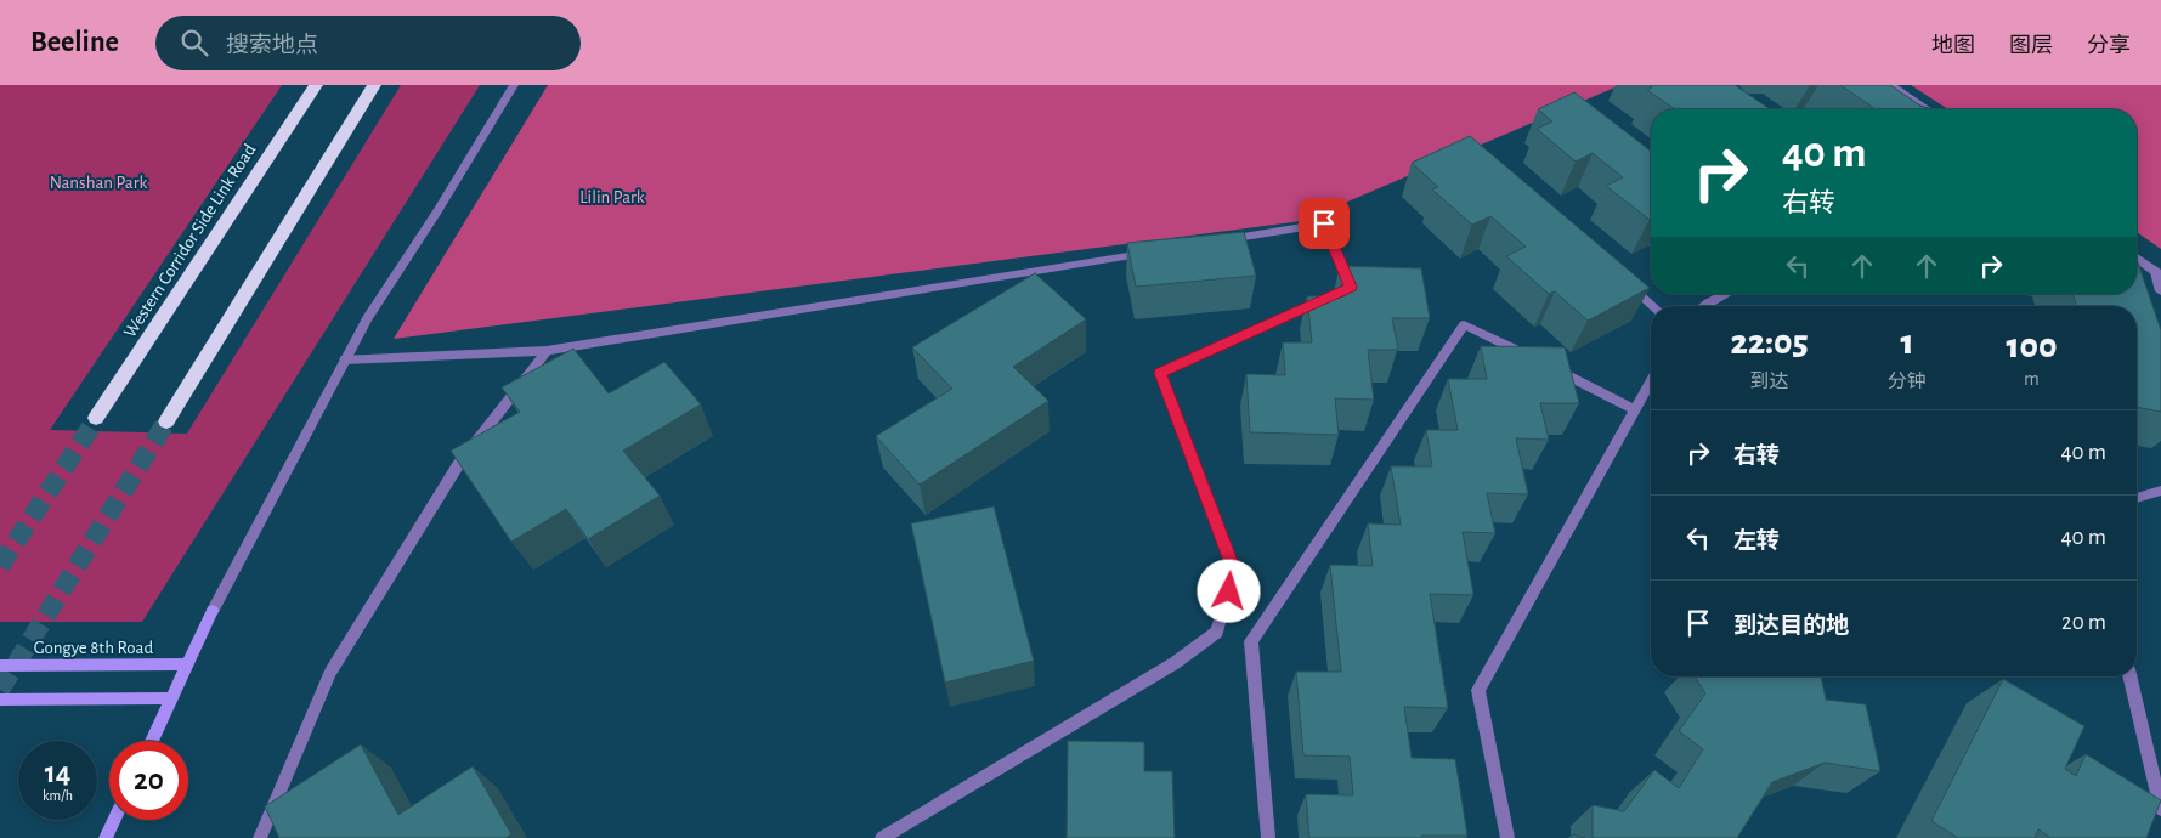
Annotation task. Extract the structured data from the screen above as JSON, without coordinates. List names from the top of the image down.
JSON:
{
  "streets": {
    "highway": ["Western Corridor Side Link Road"],
    "street": ["Gongye 8th Road"]
  },
  "parks": ["Nanshan Park", "Lilin Park"],
  "page": {
    "header": "Beeline",
    "search": "搜索地点",
    "nav": ["地图", "图层", "分享"],
    "turn": ["40 m", "右转"],
    "eta": [
      "22:05",
      "到达",
      "1",
      "分钟",
      "100",
      "m"
    ],
    "list": [
      {
        "name": "右转",
        "value": "40 m"
      },
      {
        "name": "左转",
        "value": "40 m"
      },
      {
        "name": "到达目的地",
        "value": "20 m"
      }
    ],
    "speed": "14 km/h",
    "limit": "20"
  }
}
